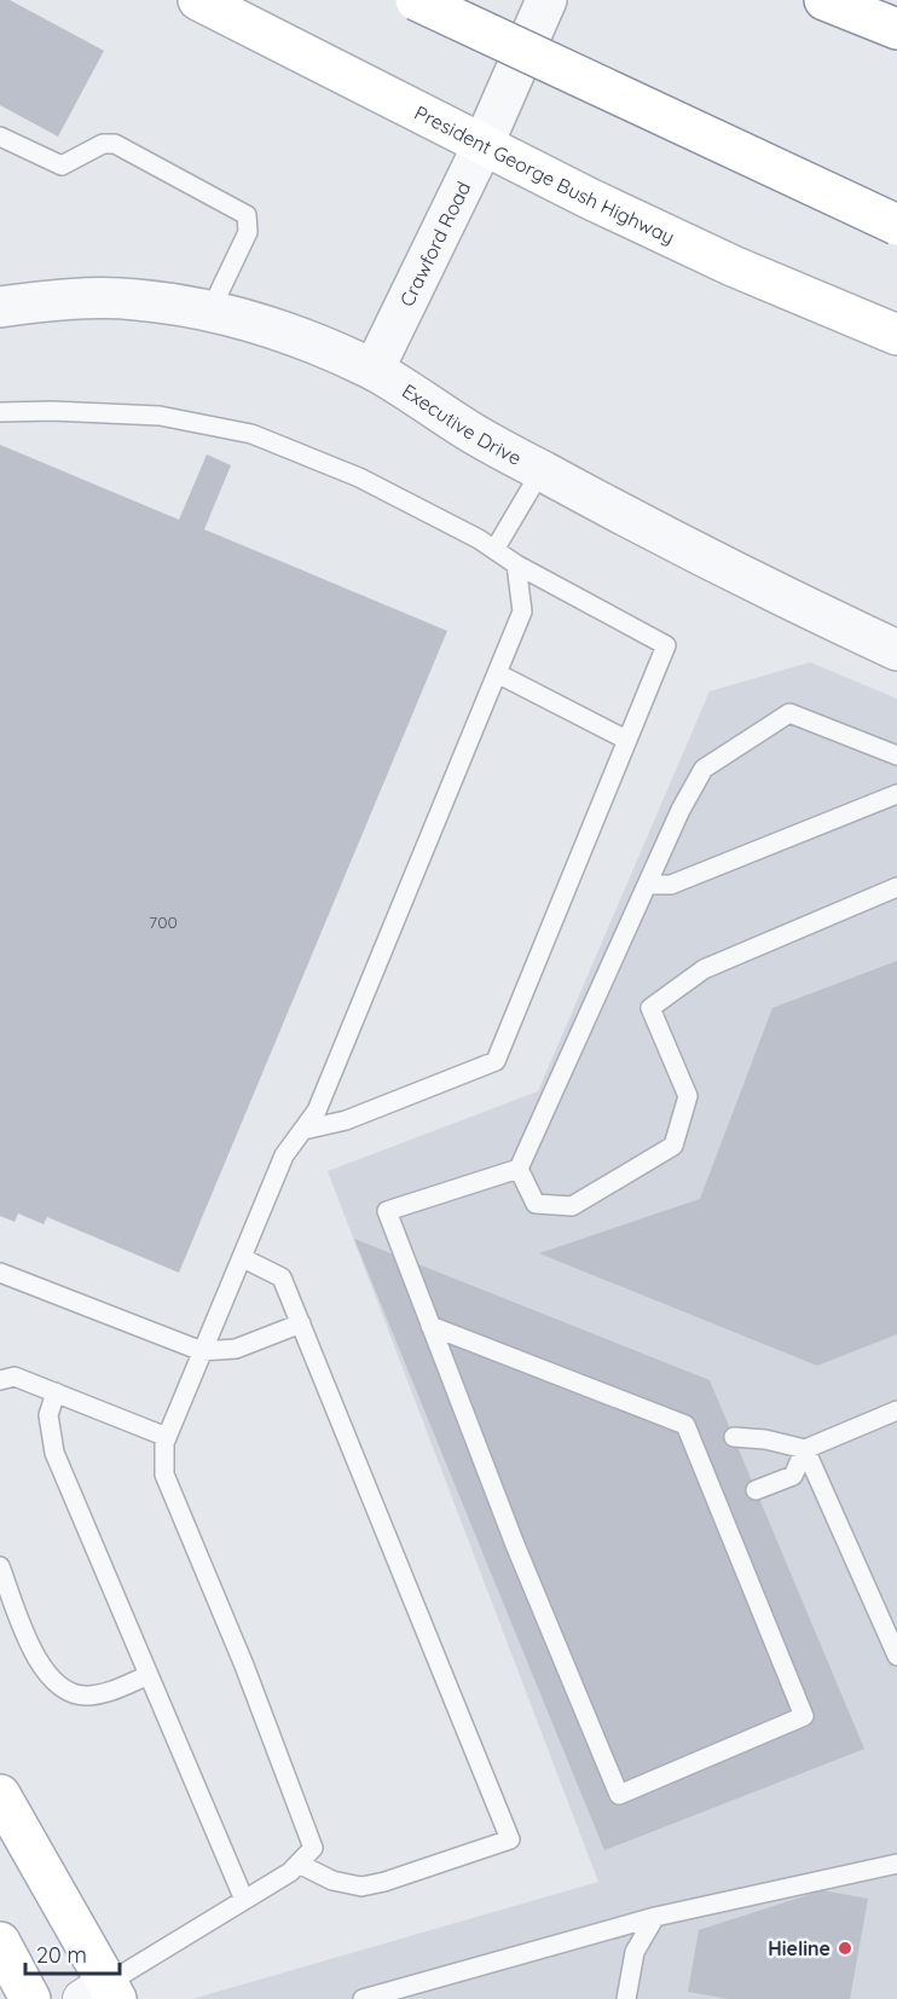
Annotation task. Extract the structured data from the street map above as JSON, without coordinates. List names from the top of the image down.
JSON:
{
  "streets": {
    "main road": ["President George Bush Highway"],
    "street": ["Crawford Road", "Executive Drive"]
  },
  "crossings": [
    ["President George Bush Highway", "Crawford Road"],
    ["Crawford Road", "Executive Drive"]
  ],
  "places": ["Hieline"],
  "house_numbers": ["700"],
  "scale_bar": "20 m"
}
